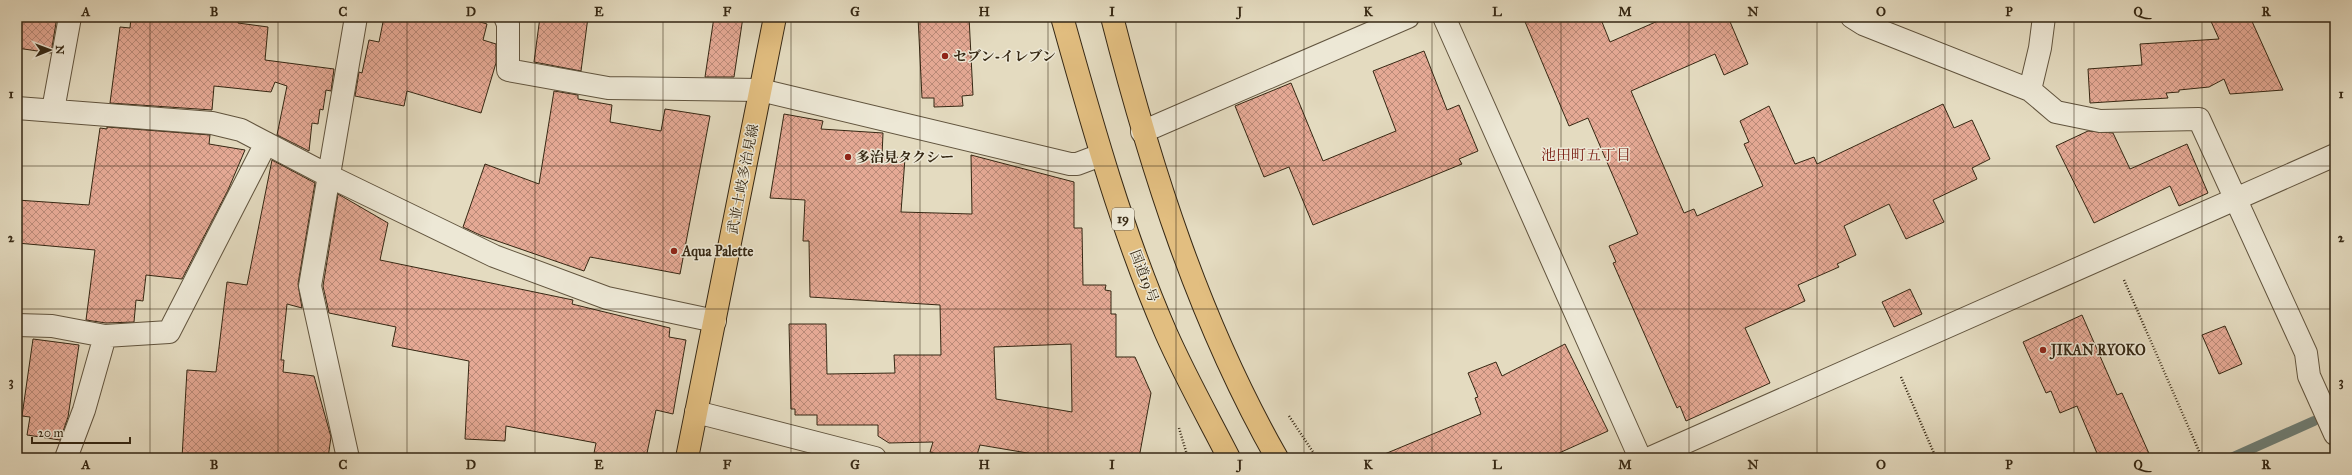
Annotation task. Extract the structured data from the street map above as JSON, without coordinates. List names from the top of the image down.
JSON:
{
  "streets": {
    "main road": ["武並土岐多治見線", "19", "国道19号"]
  },
  "districts": ["池田町五丁目"],
  "places": [
    "セブン-イレブン",
    "多治見タクシー",
    "Aqua Palette",
    "JIKAN RYOKO"
  ],
  "scale_bar": "20 m",
  "north": "right",
  "grid": {
    "columns": [
      "A",
      "B",
      "C",
      "D",
      "E",
      "F",
      "G",
      "H",
      "I",
      "J",
      "K",
      "L",
      "M",
      "N",
      "O",
      "P",
      "Q",
      "R"
    ],
    "rows": ["1", "2", "3"]
  }
}
